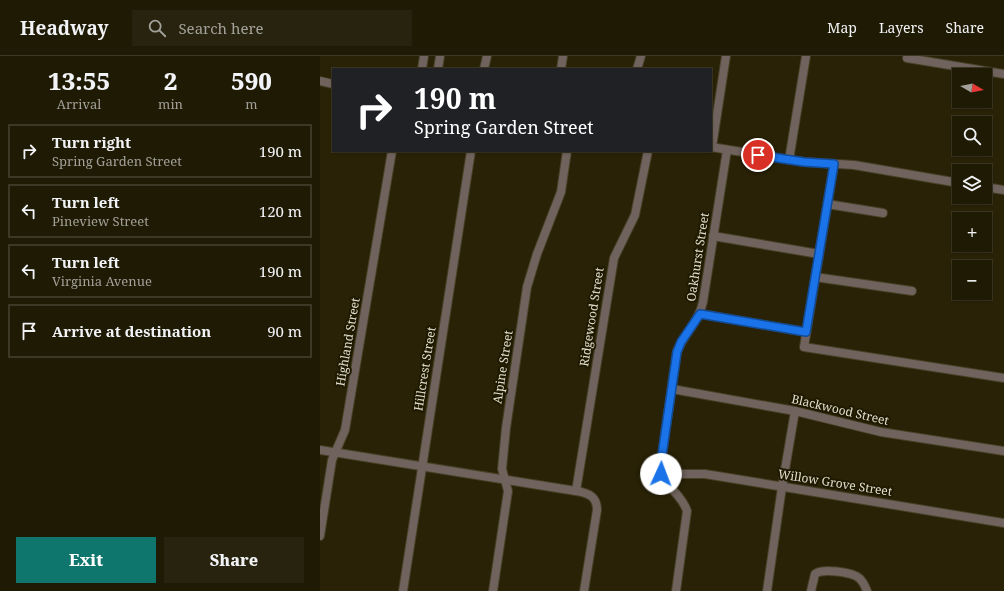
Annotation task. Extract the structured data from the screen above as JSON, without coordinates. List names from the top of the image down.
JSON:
{
  "streets": {
    "street": [
      "Oakhurst Street",
      "Ridgewood Street",
      "Highland Street",
      "Alpine Street",
      "Hillcrest Street",
      "Blackwood Street",
      "Willow Grove Street"
    ]
  },
  "crossings": [
    ["Oakhurst Street", "Blackwood Street"],
    ["Oakhurst Street", "Willow Grove Street"]
  ],
  "north": "right",
  "page": {
    "header": "Headway",
    "search": "Search here",
    "nav": ["Map", "Layers", "Share"],
    "eta": [
      "13:55",
      "Arrival",
      "2",
      "min",
      "590",
      "m"
    ],
    "map_buttons": ["+", "−"],
    "turn": ["190 m", "Spring Garden Street"],
    "list": [
      {
        "name": "Turn right",
        "note": "Spring Garden Street",
        "value": "190 m"
      },
      {
        "name": "Turn left",
        "note": "Pineview Street",
        "value": "120 m"
      },
      {
        "name": "Turn left",
        "note": "Virginia Avenue",
        "value": "190 m"
      },
      {
        "name": "Arrive at destination",
        "value": "90 m"
      }
    ],
    "buttons": ["Exit", "Share"]
  }
}
